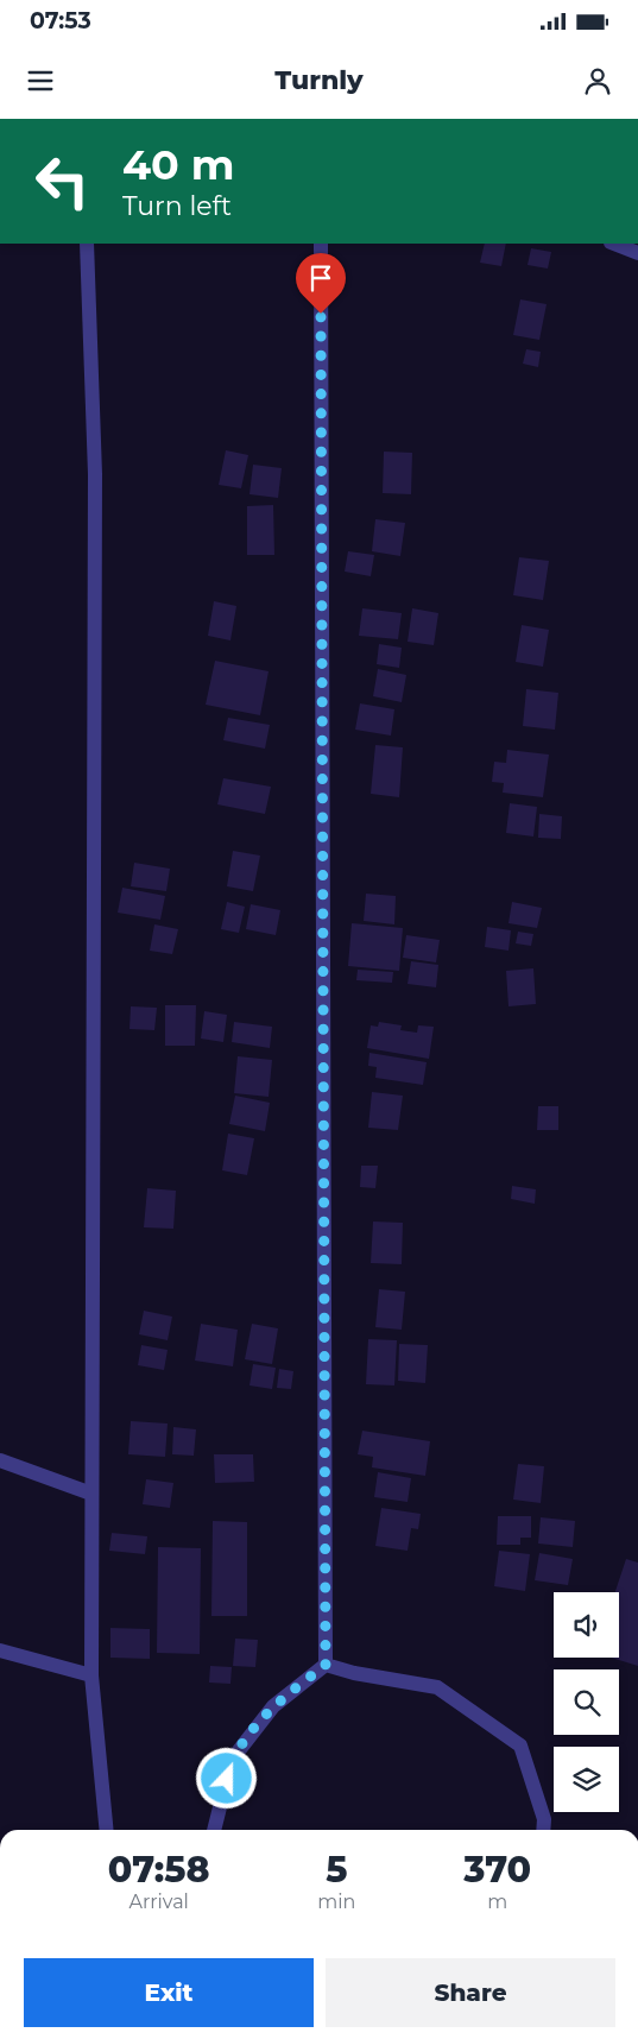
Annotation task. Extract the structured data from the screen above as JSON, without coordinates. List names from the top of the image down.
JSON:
{
  "page": {
    "status": "07:53",
    "header": "Turnly",
    "turn": ["40 m", "Turn left"],
    "eta": [
      "07:58",
      "Arrival",
      "5",
      "min",
      "370",
      "m"
    ],
    "buttons": ["Exit", "Share"]
  }
}
